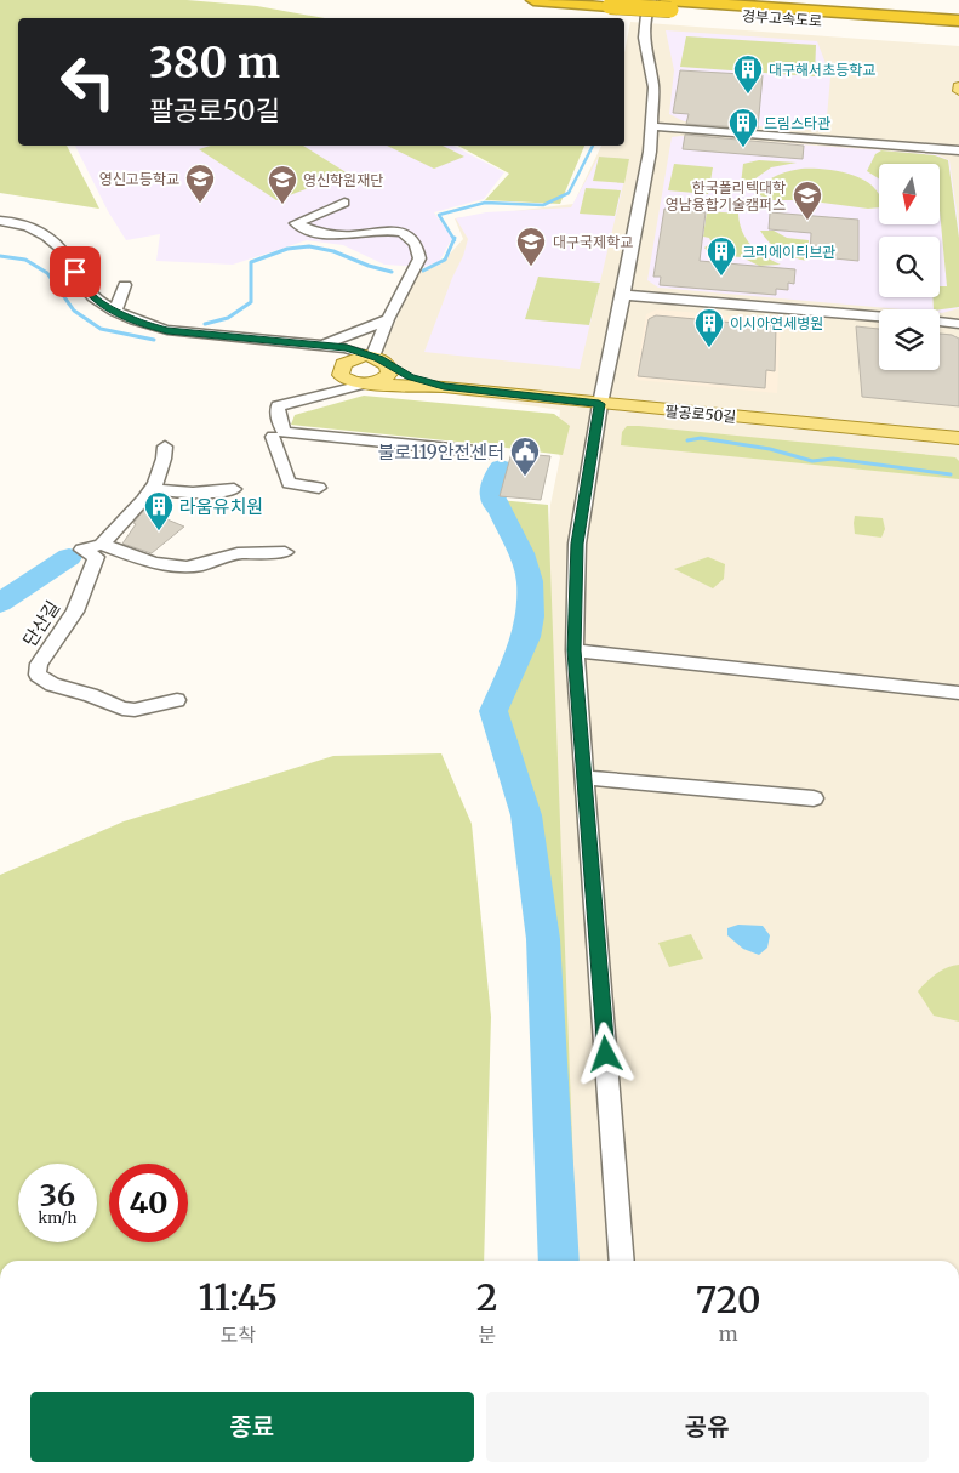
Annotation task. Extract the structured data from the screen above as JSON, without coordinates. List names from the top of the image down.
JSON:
{
  "streets": {
    "highway": ["경부고속도로"],
    "main road": ["팔공로50길"],
    "street": ["단산길"]
  },
  "places": {
    "building": [
      "대구해서초등학교",
      "드림스타관",
      "크리에이티브관",
      "이시아연세병원",
      "라움유치원"
    ],
    "school or university": [
      "영신고등학교",
      "영신학원재단",
      "한국폴리텍대학 영남융합기술캠퍼스",
      "대구국제학교"
    ],
    "public building": ["불로119안전센터"]
  },
  "north": "bottom",
  "page": {
    "turn": ["380 m", "팔공로50길"],
    "speed": "36 km/h",
    "limit": "40",
    "eta": [
      "11:45",
      "도착",
      "2",
      "분",
      "720",
      "m"
    ],
    "buttons": ["종료", "공유"]
  }
}
